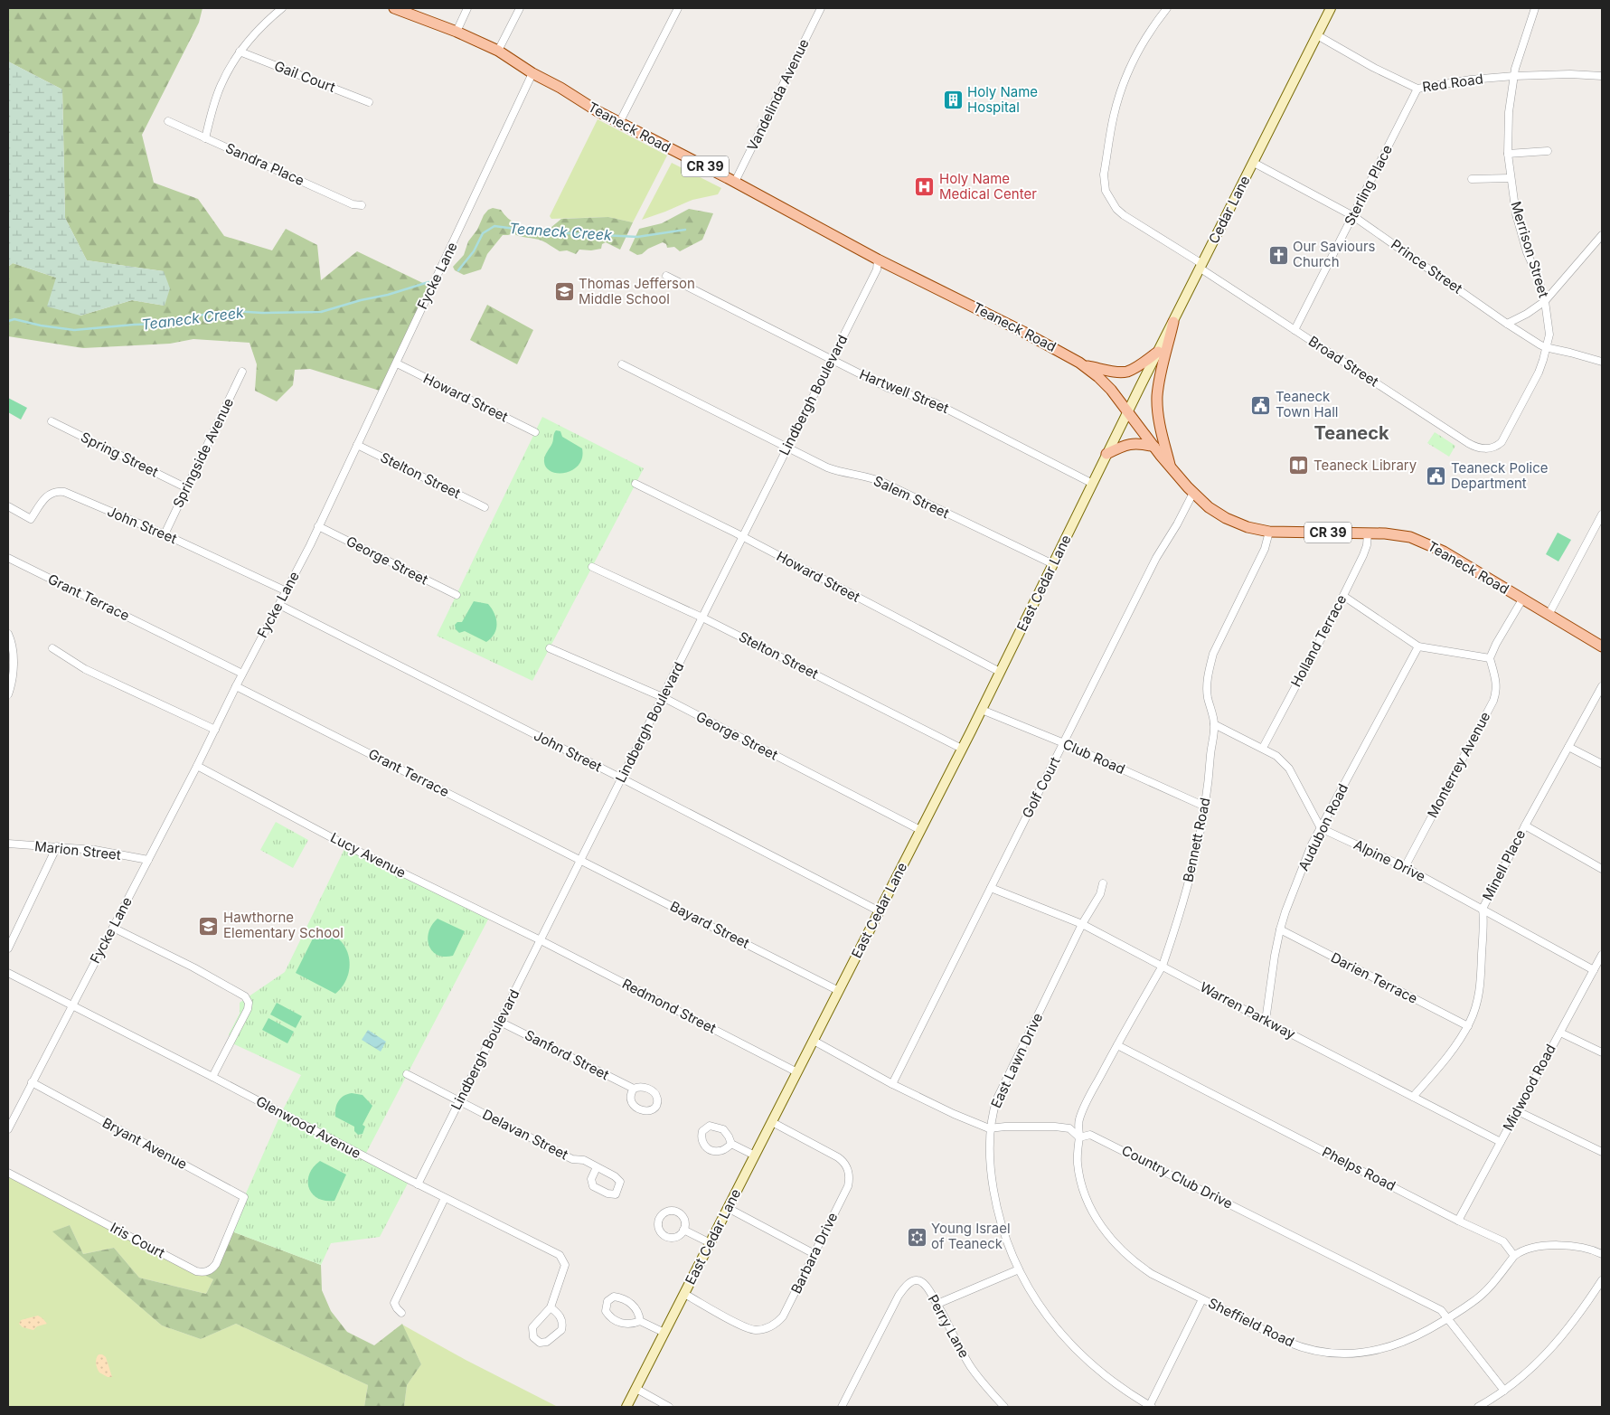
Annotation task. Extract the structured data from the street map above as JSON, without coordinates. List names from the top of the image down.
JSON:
{
  "streets": {
    "main road": ["Teaneck Road", "CR 39"],
    "street": [
      "Gail Court",
      "Red Road",
      "Vandelinda Avenue",
      "Sandra Place",
      "Sterling Place",
      "Cedar Lane",
      "Merrison Street",
      "Prince Street",
      "Fycke Lane",
      "Broad Street",
      "Hartwell Street",
      "Lindbergh Boulevard",
      "Howard Street",
      "Springside Avenue",
      "Spring Street",
      "Stelton Street",
      "Salem Street",
      "John Street",
      "George Street",
      "East Cedar Lane",
      "Grant Terrace",
      "Holland Terrace",
      "Club Road",
      "Monterrey Avenue",
      "Golf Court",
      "Audubon Road",
      "Bennett Road",
      "Marion Street",
      "Lucy Avenue",
      "Alpine Drive",
      "Minell Place",
      "Bayard Street",
      "Darien Terrace",
      "Redmond Street",
      "Warren Parkway",
      "Sanford Street",
      "East Lawn Drive",
      "Midwood Road",
      "Glenwood Avenue",
      "Delavan Street",
      "Bryant Avenue",
      "Phelps Road",
      "Country Club Drive",
      "Iris Court",
      "Barbara Drive",
      "Sheffield Road",
      "Perry Lane"
    ]
  },
  "crossings": [
    ["Red Road", "Sterling Place"],
    ["Red Road", "Cedar Lane"],
    ["Red Road", "Merrison Street"],
    ["Vandelinda Avenue", "Teaneck Road"],
    ["Teaneck Road", "Cedar Lane"],
    ["Teaneck Road", "Fycke Lane"],
    ["Teaneck Road", "Lindbergh Boulevard"],
    ["Teaneck Road", "East Cedar Lane"],
    ["Teaneck Road", "Holland Terrace"],
    ["Teaneck Road", "Golf Court"],
    ["Teaneck Road", "Bennett Road"],
    ["Sterling Place", "Prince Street"],
    ["Sterling Place", "Broad Street"],
    ["Cedar Lane", "Prince Street"],
    ["Cedar Lane", "Broad Street"],
    ["Cedar Lane", "East Cedar Lane"],
    ["Merrison Street", "Prince Street"],
    ["Merrison Street", "Broad Street"],
    ["Fycke Lane", "Howard Street"],
    ["Fycke Lane", "Stelton Street"],
    ["Fycke Lane", "John Street"],
    ["Fycke Lane", "George Street"],
    ["Fycke Lane", "Grant Terrace"],
    ["Fycke Lane", "Marion Street"],
    ["Fycke Lane", "Lucy Avenue"],
    ["Fycke Lane", "Glenwood Avenue"],
    ["Fycke Lane", "Bryant Avenue"],
    ["Hartwell Street", "Lindbergh Boulevard"],
    ["Hartwell Street", "East Cedar Lane"],
    ["Lindbergh Boulevard", "Howard Street"],
    ["Lindbergh Boulevard", "Stelton Street"],
    ["Lindbergh Boulevard", "Salem Street"],
    ["Lindbergh Boulevard", "John Street"],
    ["Lindbergh Boulevard", "George Street"],
    ["Lindbergh Boulevard", "Grant Terrace"],
    ["Lindbergh Boulevard", "Lucy Avenue"],
    ["Lindbergh Boulevard", "Bayard Street"],
    ["Lindbergh Boulevard", "Redmond Street"],
    ["Lindbergh Boulevard", "Sanford Street"],
    ["Lindbergh Boulevard", "Glenwood Avenue"],
    ["Lindbergh Boulevard", "Delavan Street"],
    ["Howard Street", "East Cedar Lane"],
    ["Springside Avenue", "Spring Street"],
    ["Springside Avenue", "John Street"],
    ["Stelton Street", "East Cedar Lane"],
    ["Salem Street", "East Cedar Lane"],
    ["John Street", "East Cedar Lane"],
    ["George Street", "East Cedar Lane"],
    ["East Cedar Lane", "Club Road"],
    ["East Cedar Lane", "Bayard Street"],
    ["East Cedar Lane", "Redmond Street"],
    ["East Cedar Lane", "Country Club Drive"],
    ["East Cedar Lane", "Barbara Drive"],
    ["Grant Terrace", "Bayard Street"],
    ["Club Road", "Golf Court"],
    ["Club Road", "Bennett Road"],
    ["Monterrey Avenue", "Alpine Drive"],
    ["Golf Court", "Warren Parkway"],
    ["Golf Court", "Country Club Drive"],
    ["Audubon Road", "Alpine Drive"],
    ["Audubon Road", "Darien Terrace"],
    ["Audubon Road", "Warren Parkway"],
    ["Bennett Road", "Warren Parkway"],
    ["Bennett Road", "Phelps Road"],
    ["Bennett Road", "Country Club Drive"],
    ["Bennett Road", "Sheffield Road"],
    ["Lucy Avenue", "Redmond Street"],
    ["Alpine Drive", "Minell Place"],
    ["Alpine Drive", "Midwood Road"],
    ["Minell Place", "Darien Terrace"],
    ["Minell Place", "Warren Parkway"],
    ["Warren Parkway", "East Lawn Drive"],
    ["Warren Parkway", "Midwood Road"],
    ["East Lawn Drive", "Country Club Drive"],
    ["Midwood Road", "Phelps Road"],
    ["Bryant Avenue", "Iris Court"],
    ["Phelps Road", "Sheffield Road"],
    ["Country Club Drive", "Sheffield Road"]
  ],
  "districts": ["Teaneck"],
  "water": ["Teaneck Creek"],
  "places": {
    "building": ["Holy Name Hospital"],
    "hospital": ["Holy Name Medical Center"],
    "church": ["Our Saviours Church"],
    "school or university": ["Thomas Jefferson Middle School", "Hawthorne Elementary School"],
    "public building": ["Teaneck Town Hall", "Teaneck Police Department"],
    "library": ["Teaneck Library"],
    "synagogue": ["Young Israel of Teaneck"]
  }
}
